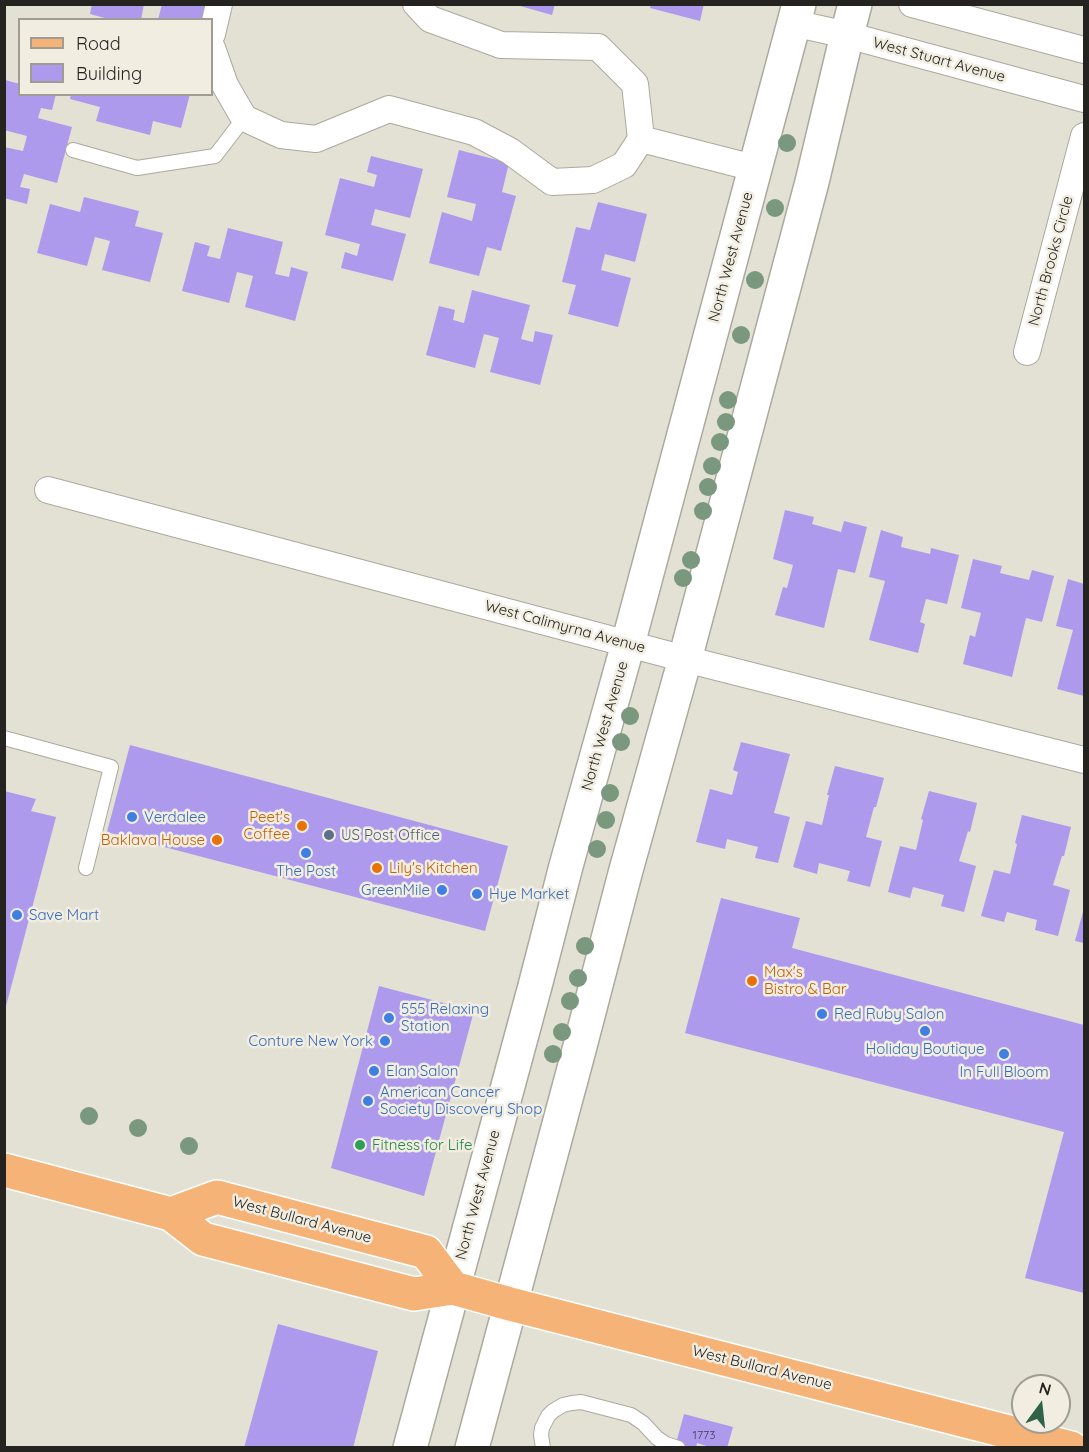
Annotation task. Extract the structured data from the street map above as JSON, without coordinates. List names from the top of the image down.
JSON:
{
  "streets": {
    "main road": ["North West Avenue", "West Bullard Avenue"],
    "street": ["West Stuart Avenue", "North Brooks Circle", "West Calimyrna Avenue"]
  },
  "crossings": [
    ["West Stuart Avenue", "North West Avenue"],
    ["North West Avenue", "West Calimyrna Avenue"],
    ["North West Avenue", "West Bullard Avenue"]
  ],
  "places": [
    "Verdalee",
    "Peet's Coffee",
    "US Post Office",
    "Baklava House",
    "The Post",
    "Lily's Kitchen",
    "GreenMile",
    "Hye Market",
    "Save Mart",
    "Max's Bistro & Bar",
    "Red Ruby Salon",
    "555 Relaxing Station",
    "Holiday Boutique",
    "Conture New York",
    "In Full Bloom",
    "Elan Salon",
    "American Cancer Society Discovery Shop",
    "Fitness for Life"
  ],
  "house_numbers": ["1773"],
  "legend": ["Road", "Building"],
  "north": "top"
}
